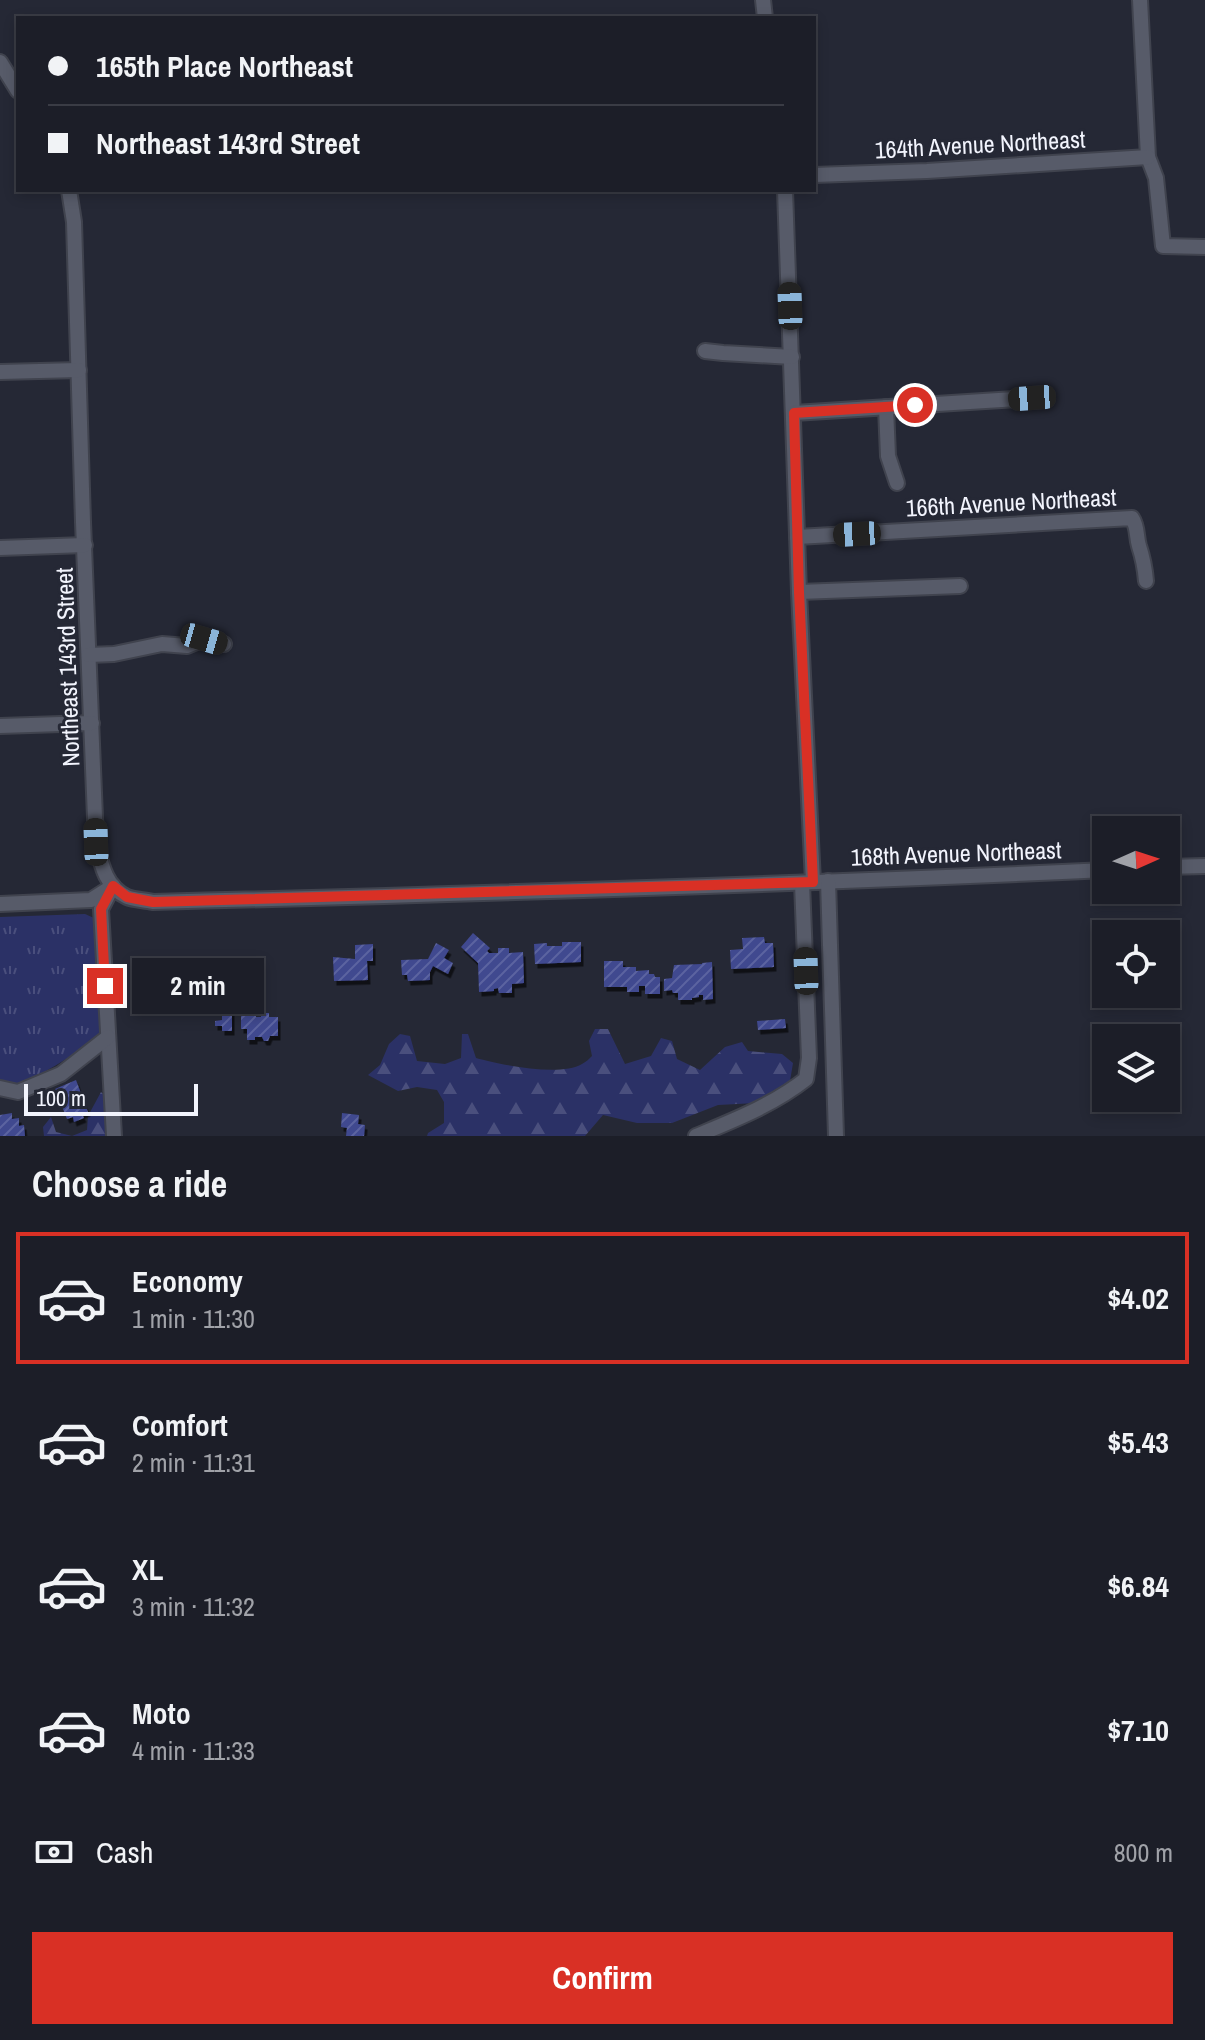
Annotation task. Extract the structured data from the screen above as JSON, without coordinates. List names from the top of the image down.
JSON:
{
  "streets": {
    "street": [
      "164th Avenue Northeast",
      "166th Avenue Northeast",
      "Northeast 143rd Street",
      "168th Avenue Northeast"
    ]
  },
  "crossings": [
    ["Northeast 143rd Street", "168th Avenue Northeast"]
  ],
  "scale_bar": "100 m",
  "north": "right",
  "page": {
    "banner": ["165th Place Northeast", "Northeast 143rd Street"],
    "bubble": "2 min",
    "scale": "100 m",
    "heading": "Choose a ride",
    "list": [
      {
        "name": "Economy",
        "note": "1 min · 11:30",
        "value": "$4.02"
      },
      {
        "name": "Comfort",
        "note": "2 min · 11:31",
        "value": "$5.43"
      },
      {
        "name": "XL",
        "note": "3 min · 11:32",
        "value": "$6.84"
      },
      {
        "name": "Moto",
        "note": "4 min · 11:33",
        "value": "$7.10"
      }
    ],
    "pay": ["Cash", "800 m"],
    "buttons": "Confirm"
  }
}
